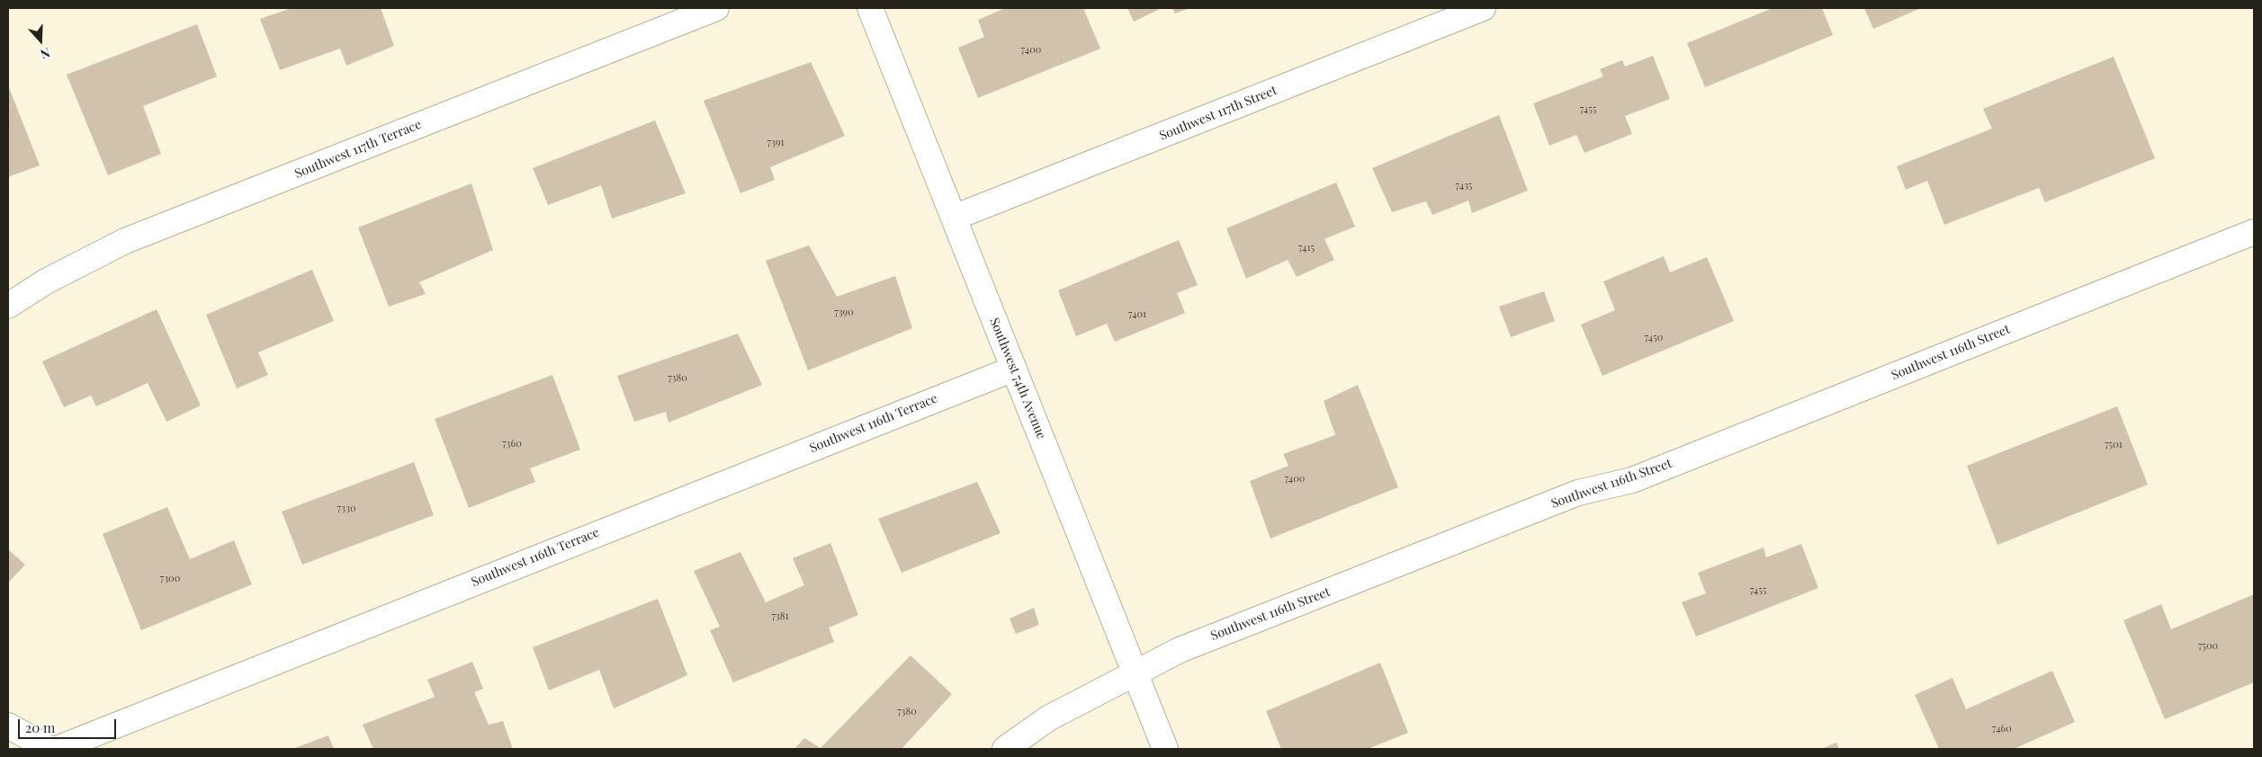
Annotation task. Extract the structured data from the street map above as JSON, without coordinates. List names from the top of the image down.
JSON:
{
  "streets": {
    "street": [
      "Southwest 117th Street",
      "Southwest 117th Terrace",
      "Southwest 116th Street",
      "Southwest 74th Avenue",
      "Southwest 116th Terrace"
    ]
  },
  "crossings": [
    ["Southwest 117th Street", "Southwest 74th Avenue"],
    ["Southwest 116th Street", "Southwest 74th Avenue"],
    ["Southwest 74th Avenue", "Southwest 116th Terrace"]
  ],
  "house_numbers": [
    "7400",
    "7455",
    "7391",
    "7435",
    "7415",
    "7390",
    "7401",
    "7450",
    "7380",
    "7360",
    "7501",
    "7400",
    "7330",
    "7300",
    "7455",
    "7381",
    "7500",
    "7380",
    "7460"
  ],
  "scale_bar": "20 m",
  "north": "bottom"
}
